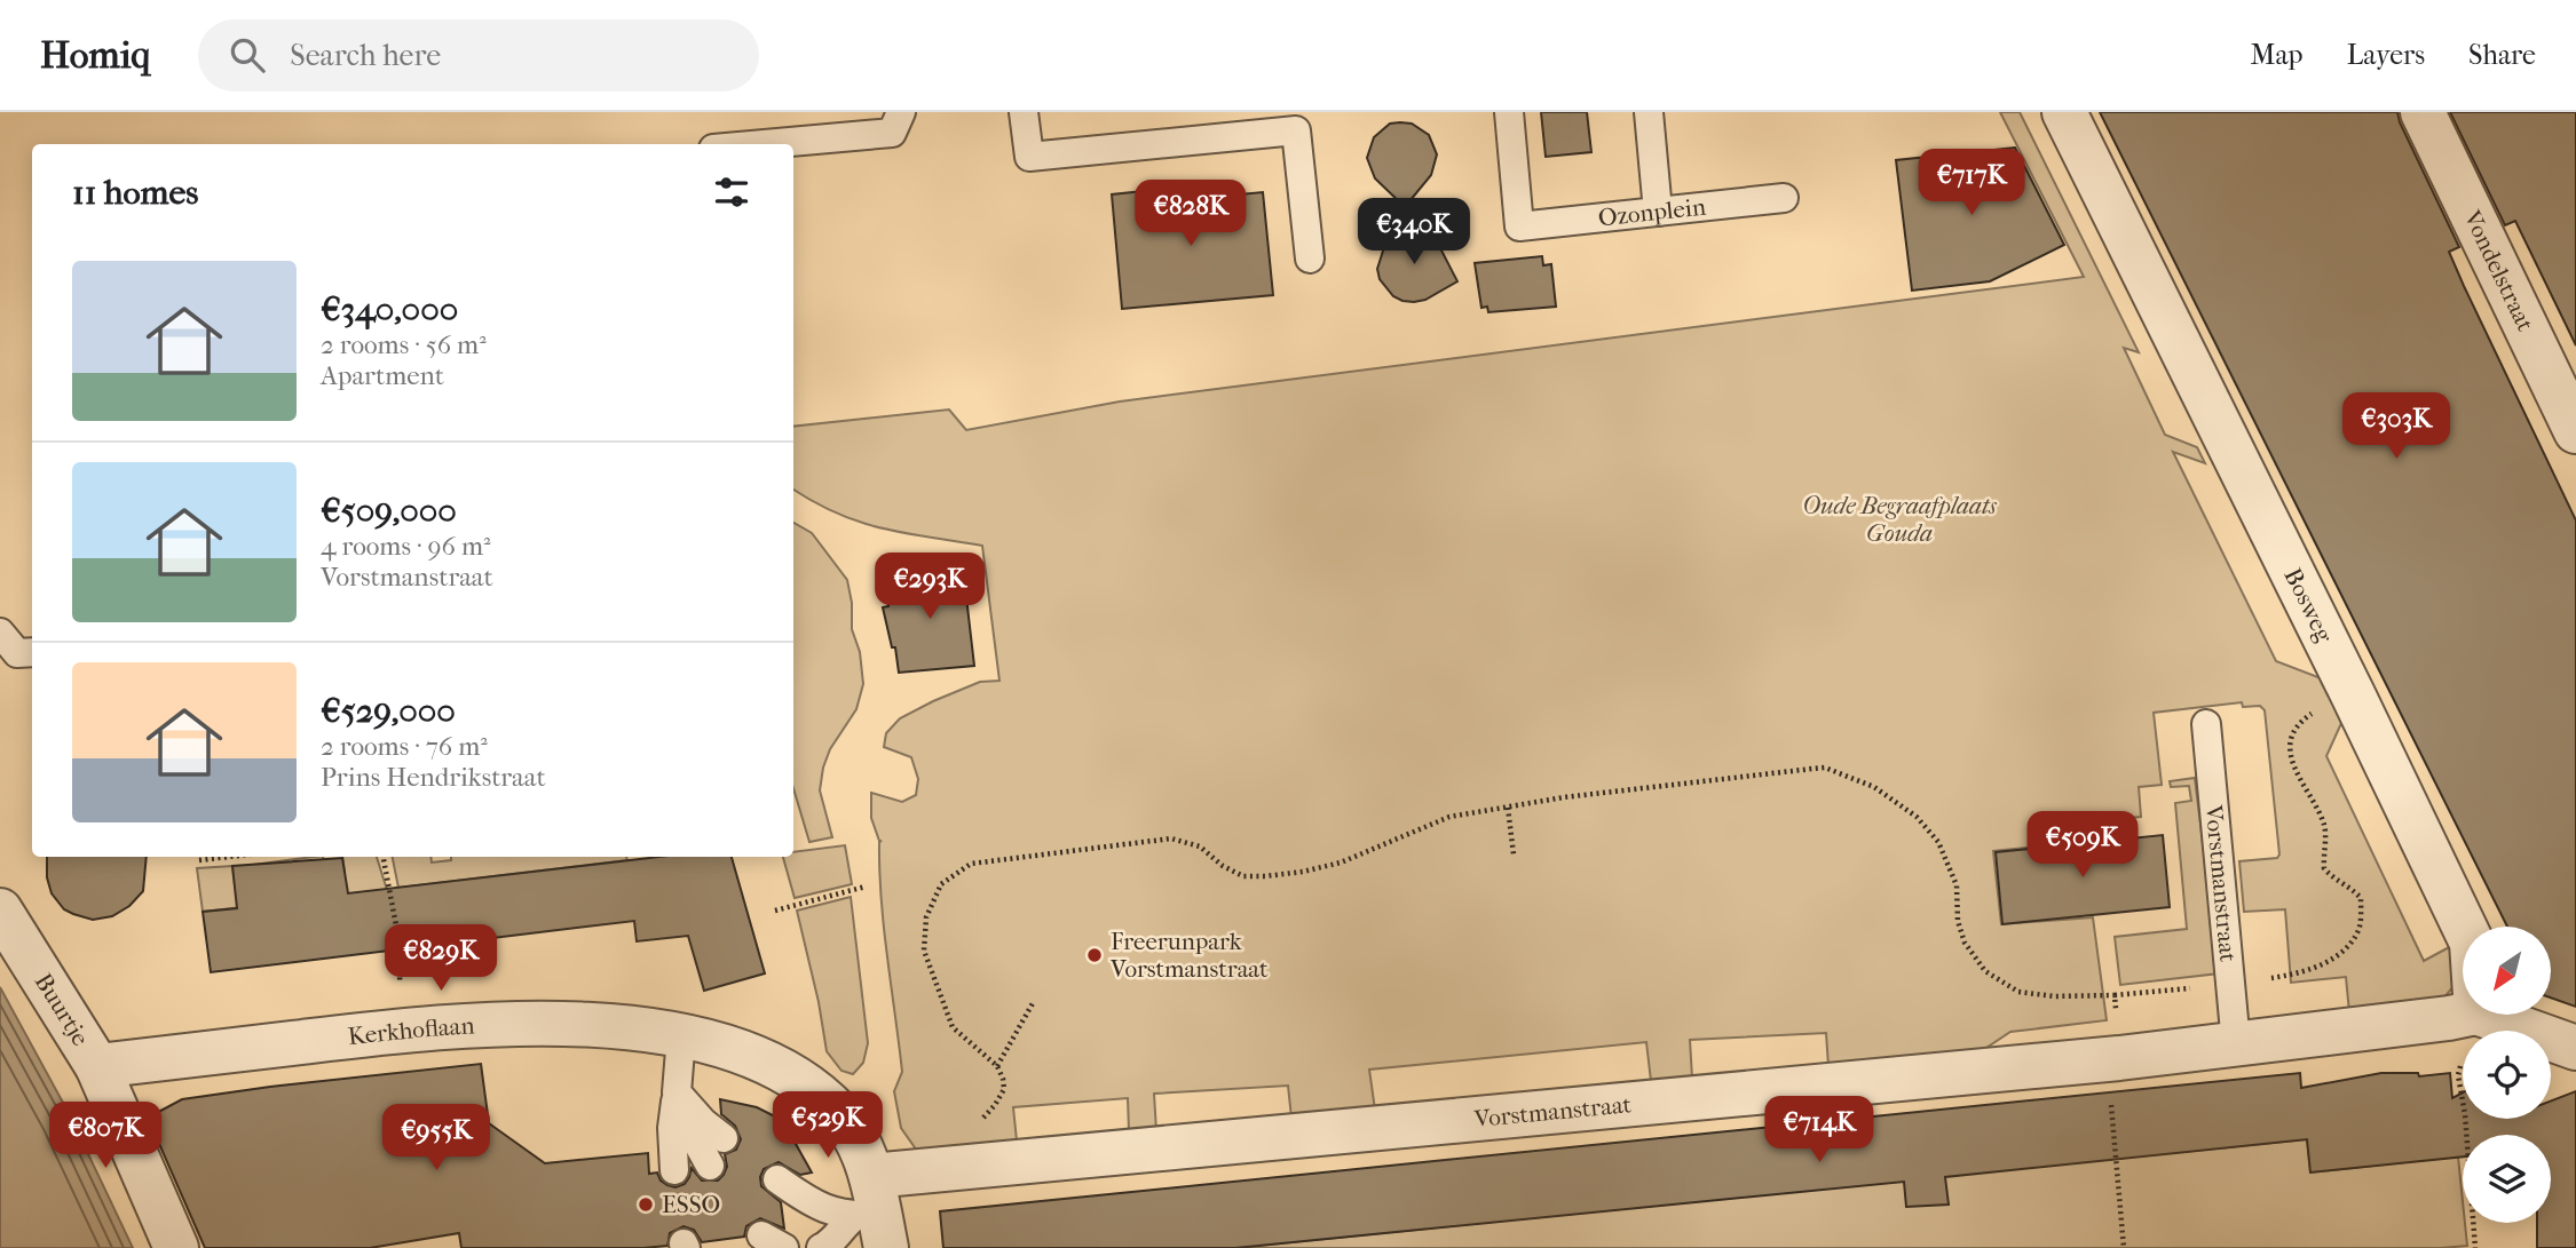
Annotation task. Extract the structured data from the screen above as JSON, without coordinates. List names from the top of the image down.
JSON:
{
  "streets": {
    "street": [
      "Vondelstraat",
      "Bosweg",
      "Vorstmanstraat",
      "Buurtje",
      "Kerkhoflaan"
    ],
    "lane": ["Ozonplein"]
  },
  "crossings": [
    ["Vorstmanstraat", "Kerkhoflaan"],
    ["Buurtje", "Kerkhoflaan"]
  ],
  "parks": ["Oude Begraafplaats Gouda"],
  "places": ["Freerunpark Vorstmanstraat", "ESSO"],
  "north": "bottom left",
  "page": {
    "header": "Homiq",
    "search": "Search here",
    "nav": ["Map", "Layers", "Share"],
    "heading": "11 homes",
    "price": [
      "€717K",
      "€828K",
      "€340K",
      "€303K",
      "€293K",
      "€509K",
      "€829K",
      "€529K",
      "€714K",
      "€807K",
      "€955K"
    ],
    "list": [
      {
        "name": "€340,000",
        "note": "2 rooms · 56 m² · Apartment"
      },
      {
        "name": "€509,000",
        "note": "4 rooms · 96 m² · Vorstmanstraat"
      },
      {
        "name": "€529,000",
        "note": "2 rooms · 76 m² · Prins Hendrikstraat"
      }
    ]
  }
}
